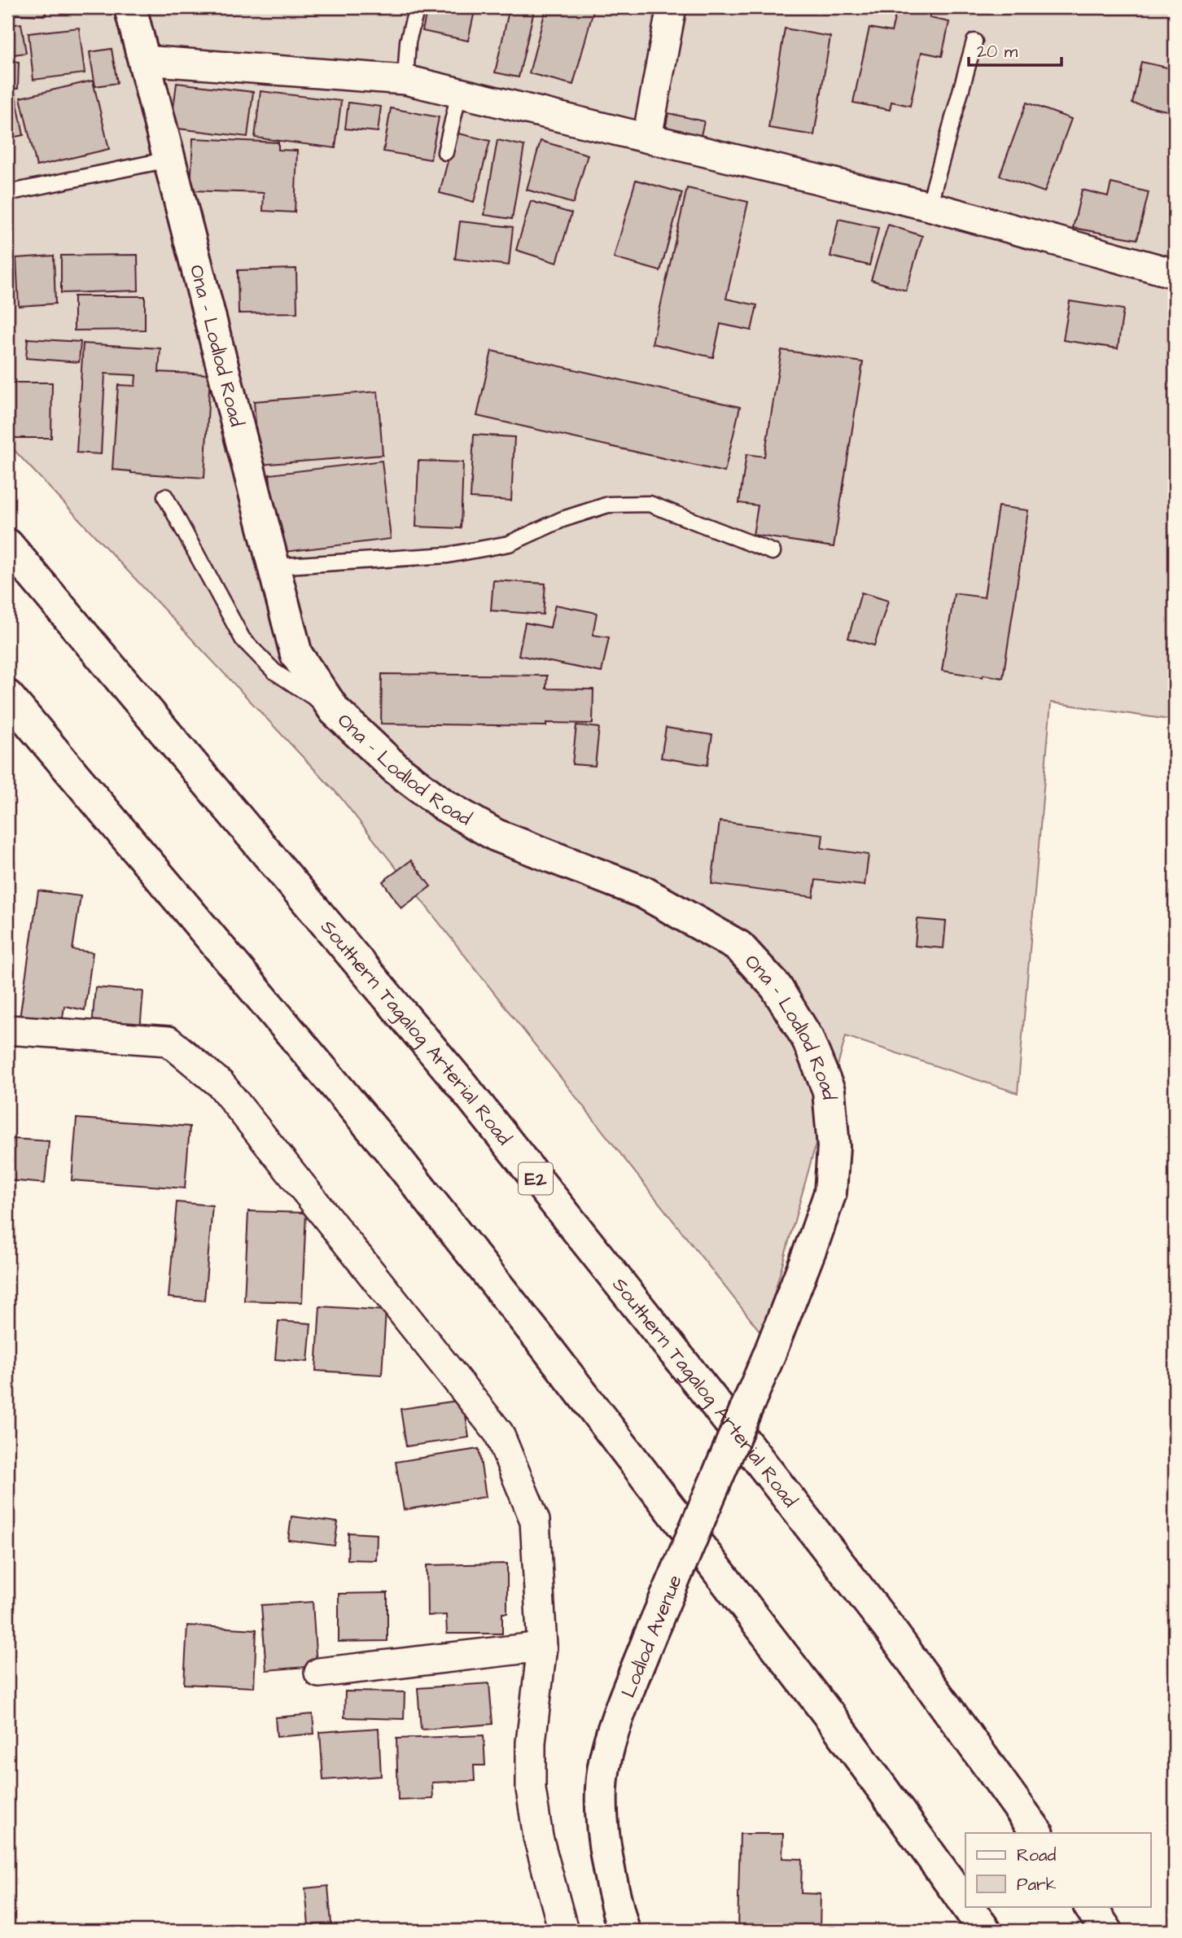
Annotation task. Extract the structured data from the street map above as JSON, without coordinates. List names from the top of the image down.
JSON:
{
  "streets": {
    "main road": [
      "Ona - Lodlod Road",
      "Southern Tagalog Arterial Road",
      "E2",
      "Lodlod Avenue"
    ]
  },
  "crossings": [
    ["Ona - Lodlod Road", "Lodlod Avenue"]
  ],
  "legend": ["Road", "Park"],
  "scale_bar": "20 m"
}
